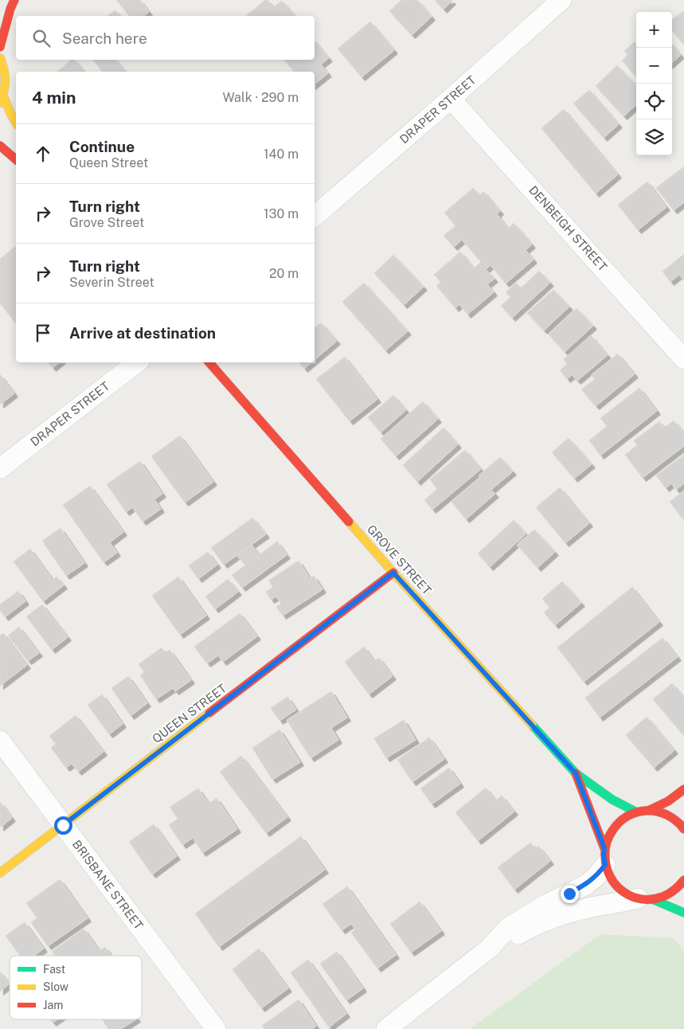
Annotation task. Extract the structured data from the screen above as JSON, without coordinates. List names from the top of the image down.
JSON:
{
  "streets": {
    "street": [
      "DRAPER STREET",
      "DENBEIGH STREET",
      "GROVE STREET",
      "QUEEN STREET",
      "BRISBANE STREET"
    ]
  },
  "crossings": [
    ["DRAPER STREET", "DENBEIGH STREET"],
    ["GROVE STREET", "QUEEN STREET"],
    ["QUEEN STREET", "BRISBANE STREET"]
  ],
  "legend": ["Fast", "Slow", "Jam"],
  "page": {
    "map_buttons": ["+", "−"],
    "search": "Search here",
    "heading": ["4 min", "Walk · 290 m"],
    "list": [
      ["Continue", "Queen Street", "140 m"],
      ["Turn right", "Grove Street", "130 m"],
      ["Turn right", "Severin Street", "20 m"],
      "Arrive at destination"
    ]
  }
}
